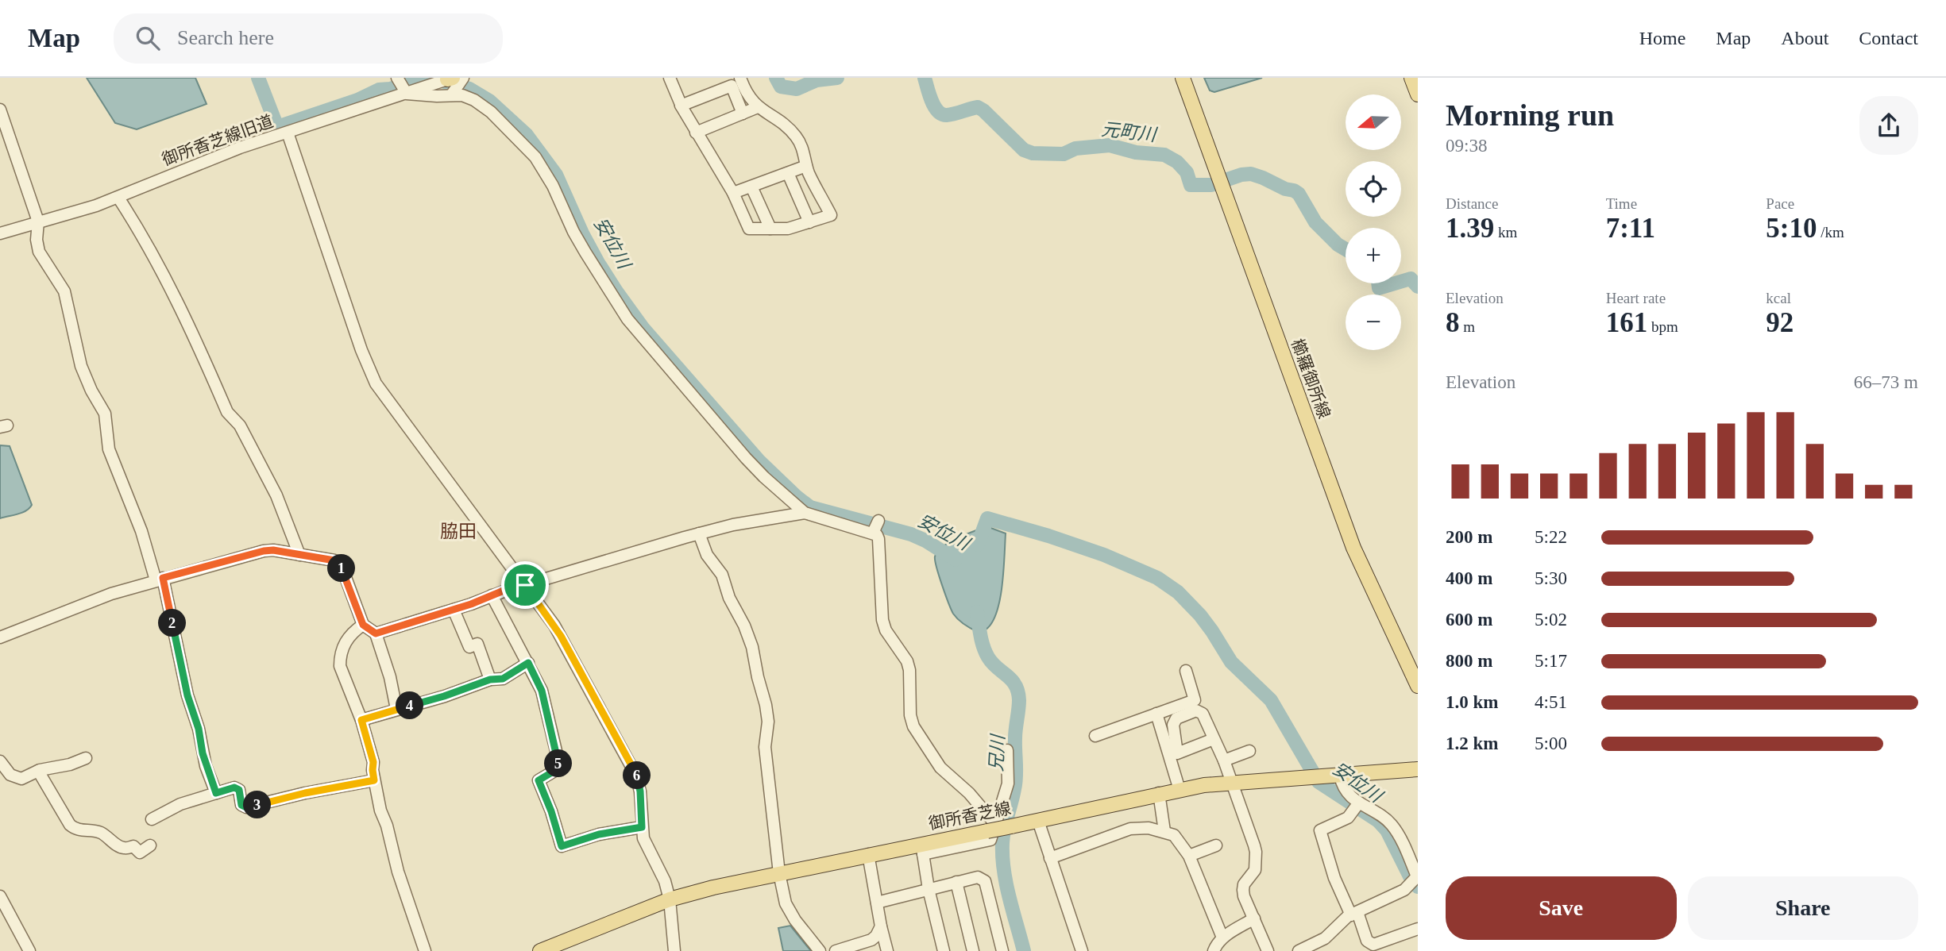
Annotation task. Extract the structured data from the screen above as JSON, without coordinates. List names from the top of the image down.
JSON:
{
  "streets": {
    "main road": ["櫛羅御所線", "御所香芝線"],
    "street": ["御所香芝線旧道"]
  },
  "districts": ["脇田"],
  "water": ["元町川", "安位川", "兄川"],
  "north": "left",
  "page": {
    "header": "Map",
    "search": "Search here",
    "nav": [
      "Home",
      "Map",
      "About",
      "Contact"
    ],
    "heading": ["Morning run", "09:38"],
    "map_buttons": ["+", "−"],
    "stats": [
      ["Distance", "1.39 km"],
      ["Time", "7:11"],
      ["Pace", "5:10 /km"],
      ["Elevation", "8 m"],
      ["Heart rate", "161 bpm"],
      ["kcal", "92"]
    ],
    "chart": ["Elevation", "66–73 m"],
    "list": [
      {
        "name": "200 m",
        "note": "5:22"
      },
      {
        "name": "400 m",
        "note": "5:30"
      },
      {
        "name": "600 m",
        "note": "5:02"
      },
      {
        "name": "800 m",
        "note": "5:17"
      },
      {
        "name": "1.0 km",
        "note": "4:51"
      },
      {
        "name": "1.2 km",
        "note": "5:00"
      }
    ],
    "pins": [
      "1",
      "2",
      "4",
      "5",
      "6",
      "3"
    ],
    "buttons": ["Save", "Share"]
  }
}
